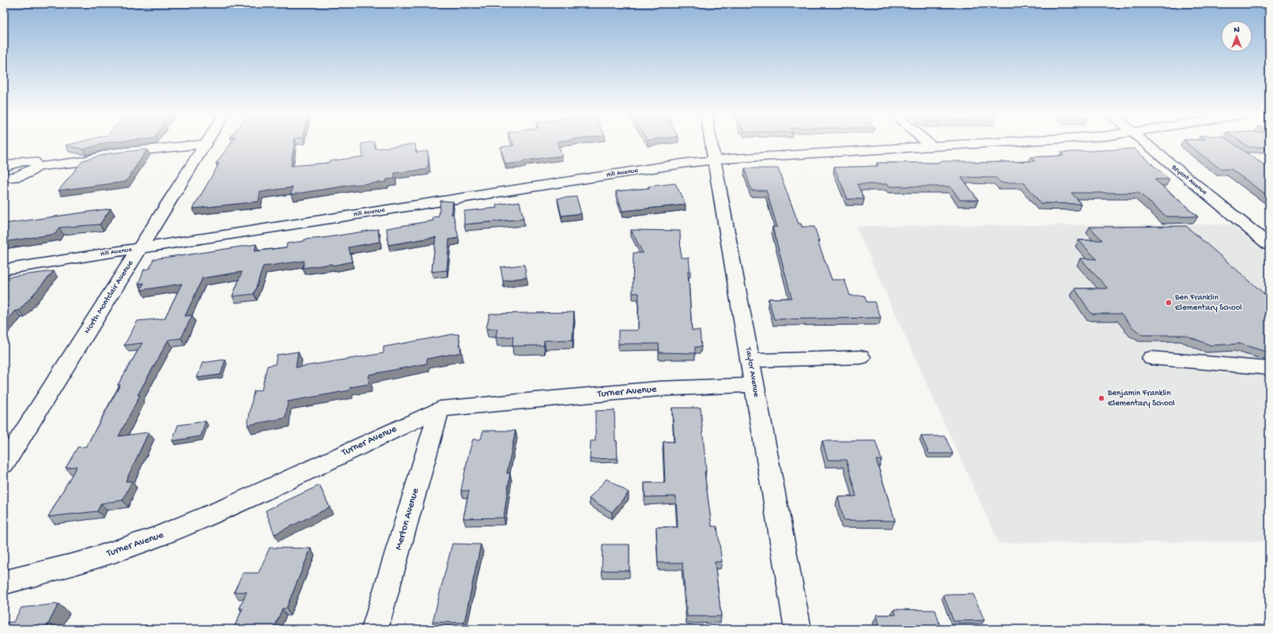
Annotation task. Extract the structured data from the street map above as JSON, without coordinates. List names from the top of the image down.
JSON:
{
  "streets": {
    "street": [
      "Hill Avenue",
      "Bryant Avenue",
      "North Montclair Avenue",
      "Taylor Avenue",
      "Turner Avenue",
      "Merton Avenue"
    ]
  },
  "crossings": [
    ["Hill Avenue", "North Montclair Avenue"],
    ["Hill Avenue", "Taylor Avenue"],
    ["Taylor Avenue", "Turner Avenue"],
    ["Turner Avenue", "Merton Avenue"]
  ],
  "places": ["Ben Franklin Elementary School", "Benjamin Franklin Elementary School"],
  "north": "top"
}
